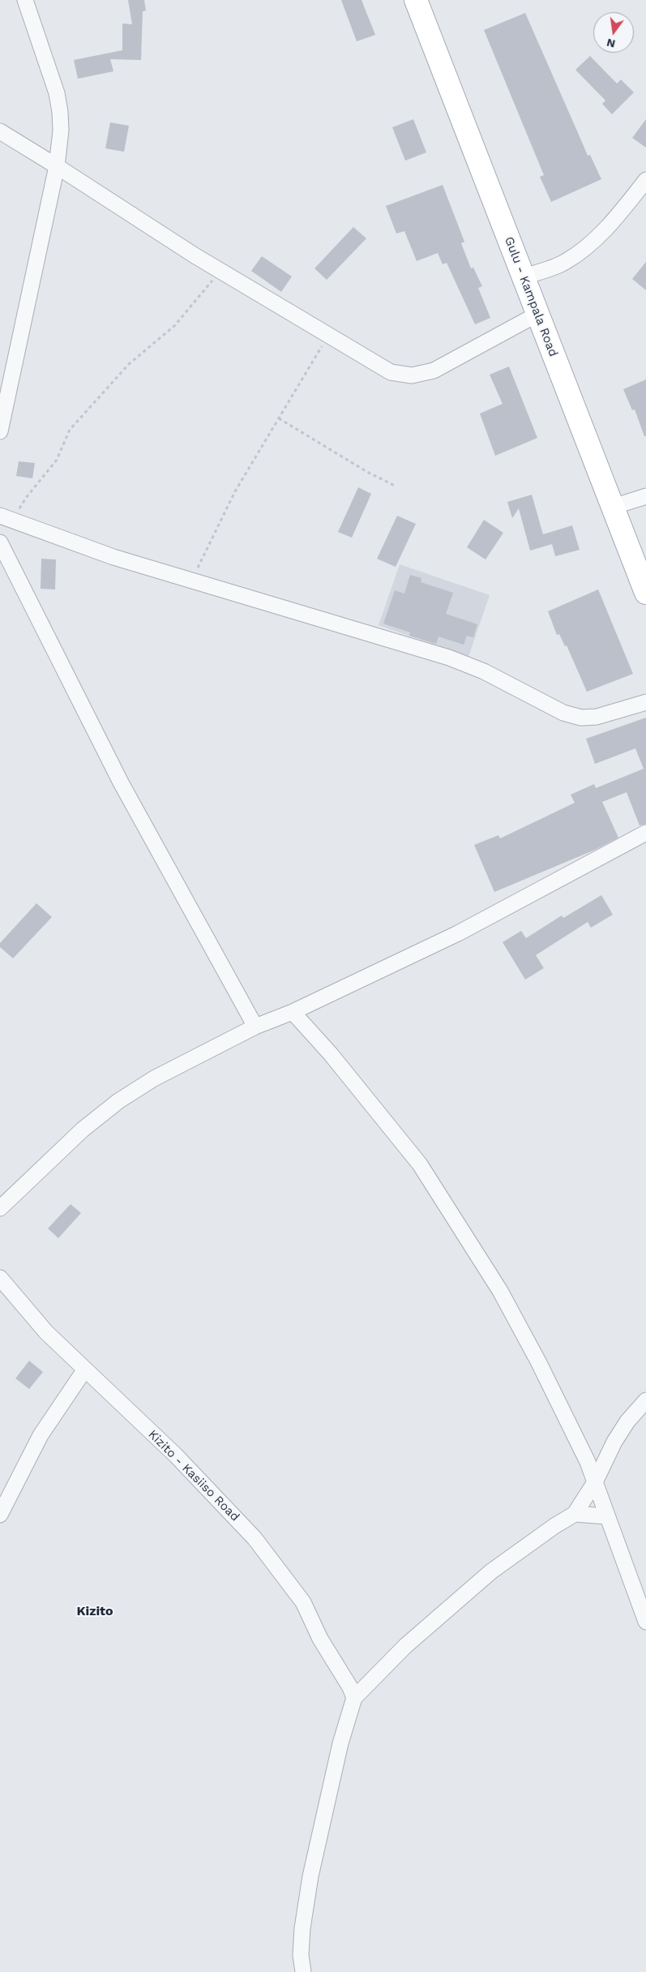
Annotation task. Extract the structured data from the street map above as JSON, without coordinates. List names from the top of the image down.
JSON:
{
  "streets": {
    "main road": ["Gulu - Kampala Road"],
    "street": ["Kizito - Kasiiso Road"]
  },
  "districts": ["Kizito"],
  "north": "bottom"
}
